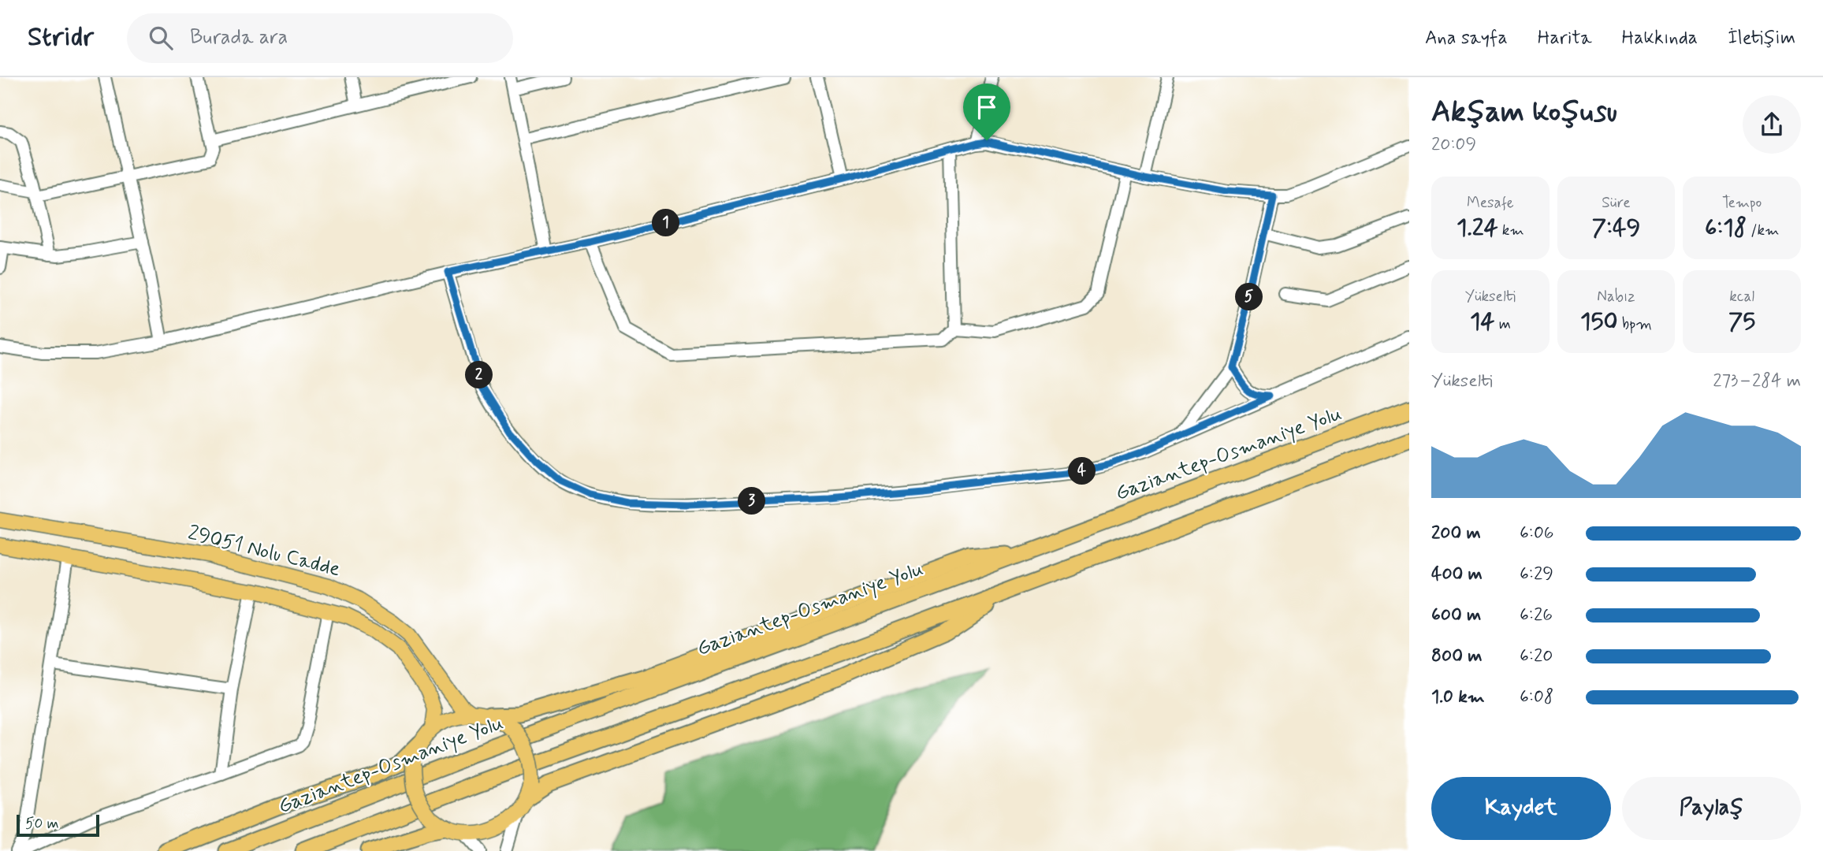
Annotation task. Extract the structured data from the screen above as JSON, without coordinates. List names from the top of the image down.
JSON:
{
  "streets": {
    "highway": ["Gaziantep-Osmaniye Yolu"],
    "main road": ["29051 Nolu Cadde"]
  },
  "scale_bar": "50 m",
  "page": {
    "header": "Stridr",
    "search": "Burada ara",
    "nav": [
      "Ana sayfa",
      "Harita",
      "Hakkında",
      "İletişim"
    ],
    "heading": ["Akşam koşusu", "20:09"],
    "stats": [
      ["Mesafe", "1.24 km"],
      ["Süre", "7:49"],
      ["Tempo", "6:18 /km"],
      ["Yükselti", "14 m"],
      ["Nabız", "150 bpm"],
      ["kcal", "75"]
    ],
    "pins": [
      "1",
      "5",
      "2",
      "4",
      "3"
    ],
    "chart": ["Yükselti", "273–284 m"],
    "list": [
      {
        "name": "200 m",
        "note": "6:06"
      },
      {
        "name": "400 m",
        "note": "6:29"
      },
      {
        "name": "600 m",
        "note": "6:26"
      },
      {
        "name": "800 m",
        "note": "6:20"
      },
      {
        "name": "1.0 km",
        "note": "6:08"
      }
    ],
    "buttons": ["Kaydet", "Paylaş"],
    "scale": "50 m"
  }
}
